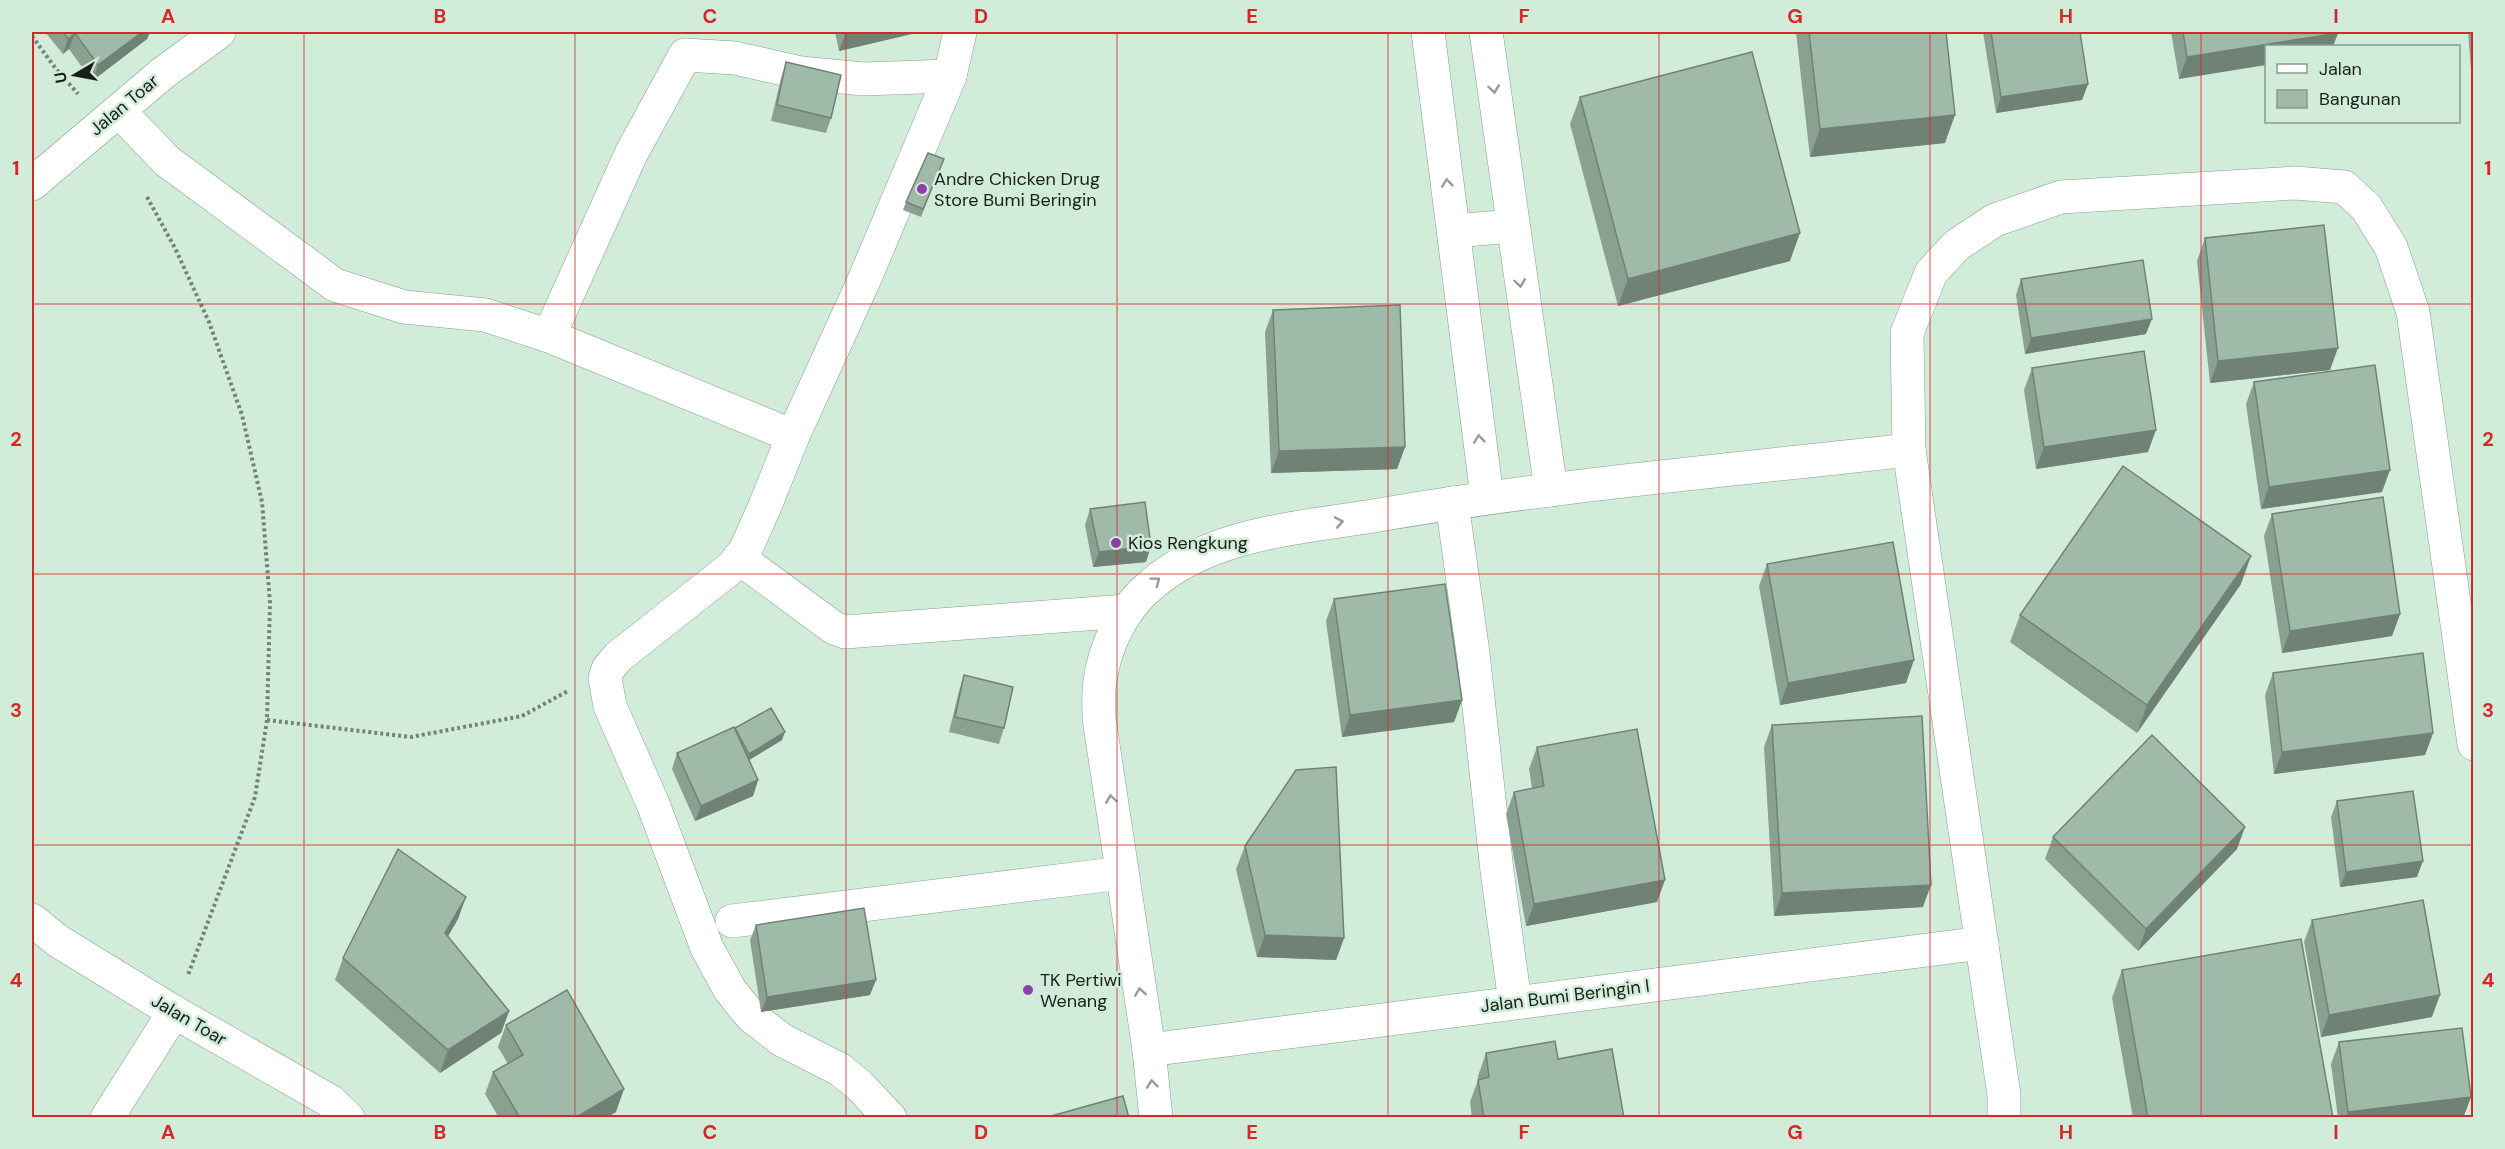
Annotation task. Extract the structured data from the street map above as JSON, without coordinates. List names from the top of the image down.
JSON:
{
  "streets": {
    "street": ["Jalan Toar", "Jalan Bumi Beringin I"]
  },
  "places": ["Andre Chicken Drug Store Bumi Beringin", "Kios Rengkung", "TK Pertiwi Wenang"],
  "legend": ["Jalan", "Bangunan"],
  "north": "left",
  "grid": {
    "columns": [
      "A",
      "B",
      "C",
      "D",
      "E",
      "F",
      "G",
      "H",
      "I"
    ],
    "rows": [
      "1",
      "2",
      "3",
      "4"
    ]
  }
}
